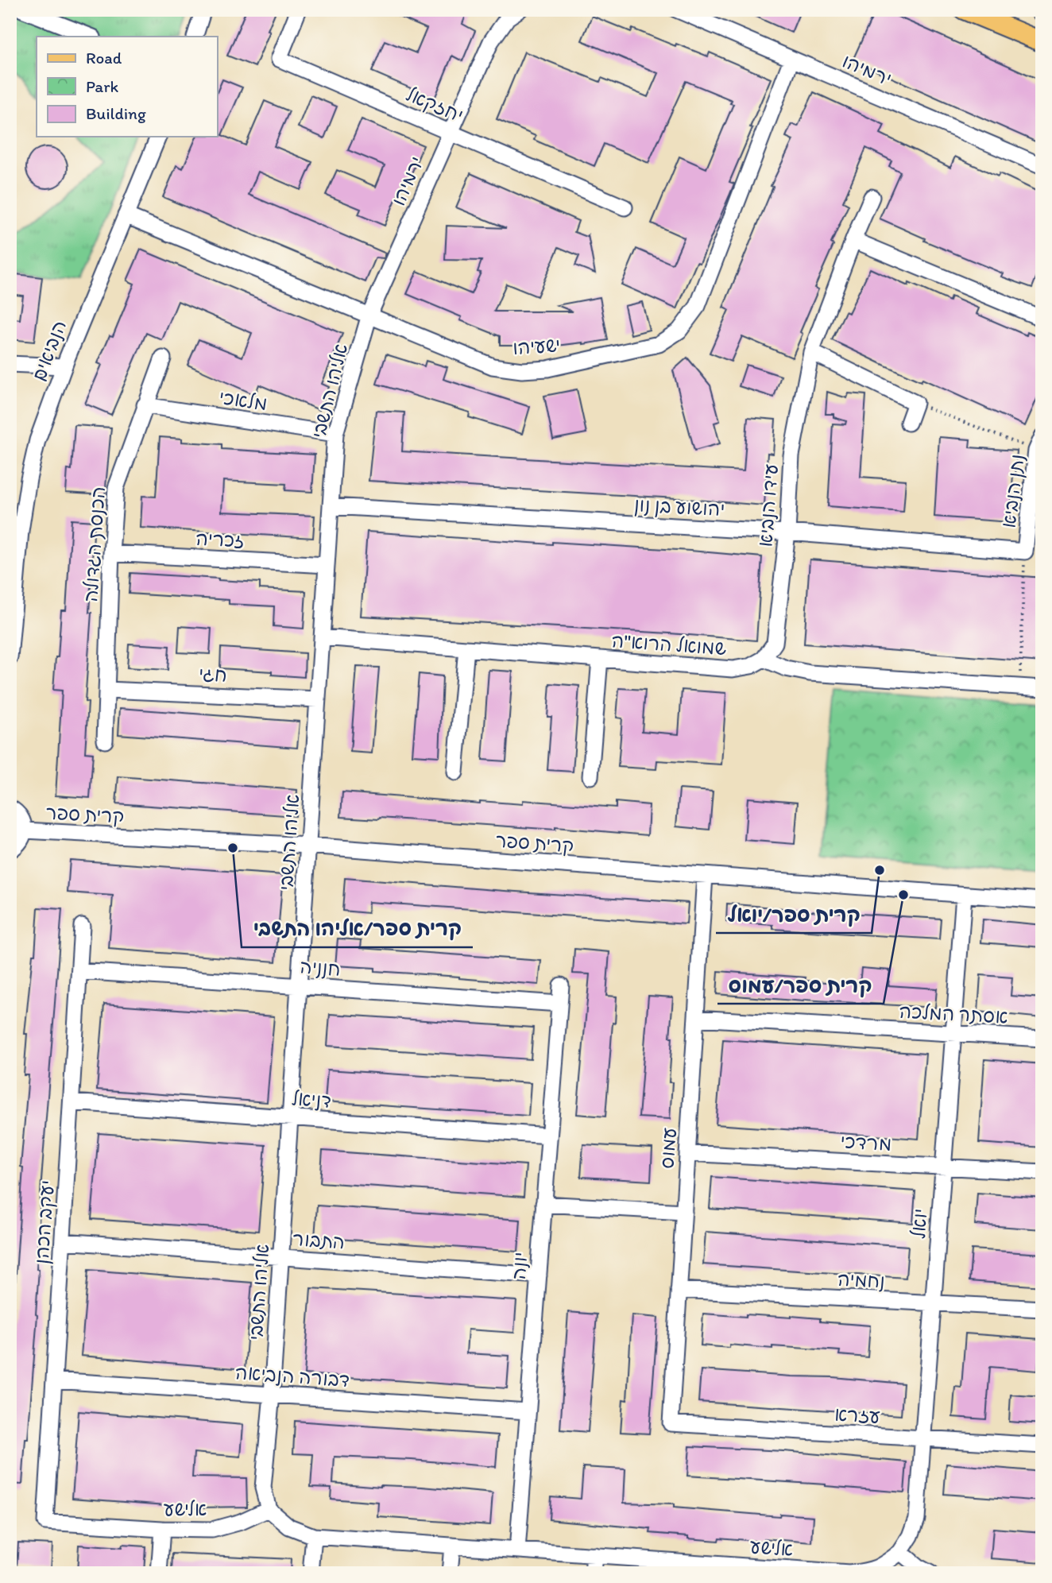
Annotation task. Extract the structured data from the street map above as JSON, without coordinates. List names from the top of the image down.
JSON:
{
  "streets": {
    "street": [
      "ירמיהו",
      "יחזקאל",
      "ישעיהו",
      "הנביאים",
      "אליהו התשבי",
      "מלאכי",
      "נתן הנביא",
      "עידו הנביא",
      "יהושוע בן נון",
      "זכריה",
      "הכנסת הגדולה",
      "שמואל הרוא\"ה",
      "חגי",
      "קרית ספר",
      "חנניה",
      "אסתר המלכה",
      "דניאל",
      "מרדכי",
      "עמוס",
      "יעקב הכהן",
      "יואל",
      "התבור",
      "יונה",
      "נחמיה",
      "דבורה הנביאה",
      "עזרא",
      "אלישע"
    ]
  },
  "crossings": [
    ["ירמיהו", "יחזקאל"],
    ["ירמיהו", "ישעיהו"],
    ["ירמיהו", "אליהו התשבי"],
    ["ישעיהו", "הנביאים"],
    ["ישעיהו", "אליהו התשבי"],
    ["אליהו התשבי", "מלאכי"],
    ["אליהו התשבי", "יהושוע בן נון"],
    ["אליהו התשבי", "זכריה"],
    ["אליהו התשבי", "שמואל הרוא\"ה"],
    ["אליהו התשבי", "חגי"],
    ["אליהו התשבי", "קרית ספר"],
    ["אליהו התשבי", "חנניה"],
    ["אליהו התשבי", "דניאל"],
    ["אליהו התשבי", "התבור"],
    ["אליהו התשבי", "דבורה הנביאה"],
    ["אליהו התשבי", "אלישע"],
    ["מלאכי", "הכנסת הגדולה"],
    ["נתן הנביא", "יהושוע בן נון"],
    ["עידו הנביא", "יהושוע בן נון"],
    ["עידו הנביא", "שמואל הרוא\"ה"],
    ["זכריה", "הכנסת הגדולה"],
    ["הכנסת הגדולה", "חגי"],
    ["קרית ספר", "עמוס"],
    ["קרית ספר", "יואל"],
    ["חנניה", "יעקב הכהן"],
    ["חנניה", "יונה"],
    ["אסתר המלכה", "עמוס"],
    ["אסתר המלכה", "יואל"],
    ["דניאל", "יעקב הכהן"],
    ["דניאל", "יונה"],
    ["מרדכי", "עמוס"],
    ["מרדכי", "יואל"],
    ["עמוס", "נחמיה"],
    ["עמוס", "עזרא"],
    ["יעקב הכהן", "התבור"],
    ["יעקב הכהן", "דבורה הנביאה"],
    ["יעקב הכהן", "אלישע"],
    ["יואל", "נחמיה"],
    ["יואל", "עזרא"],
    ["יואל", "אלישע"],
    ["התבור", "יונה"],
    ["יונה", "דבורה הנביאה"],
    ["יונה", "אלישע"]
  ],
  "places": ["קרית ספר/אליהו התשבי", "קרית ספר/יואל", "קרית ספר/עמוס"],
  "legend": ["Road", "Park", "Building"]
}
